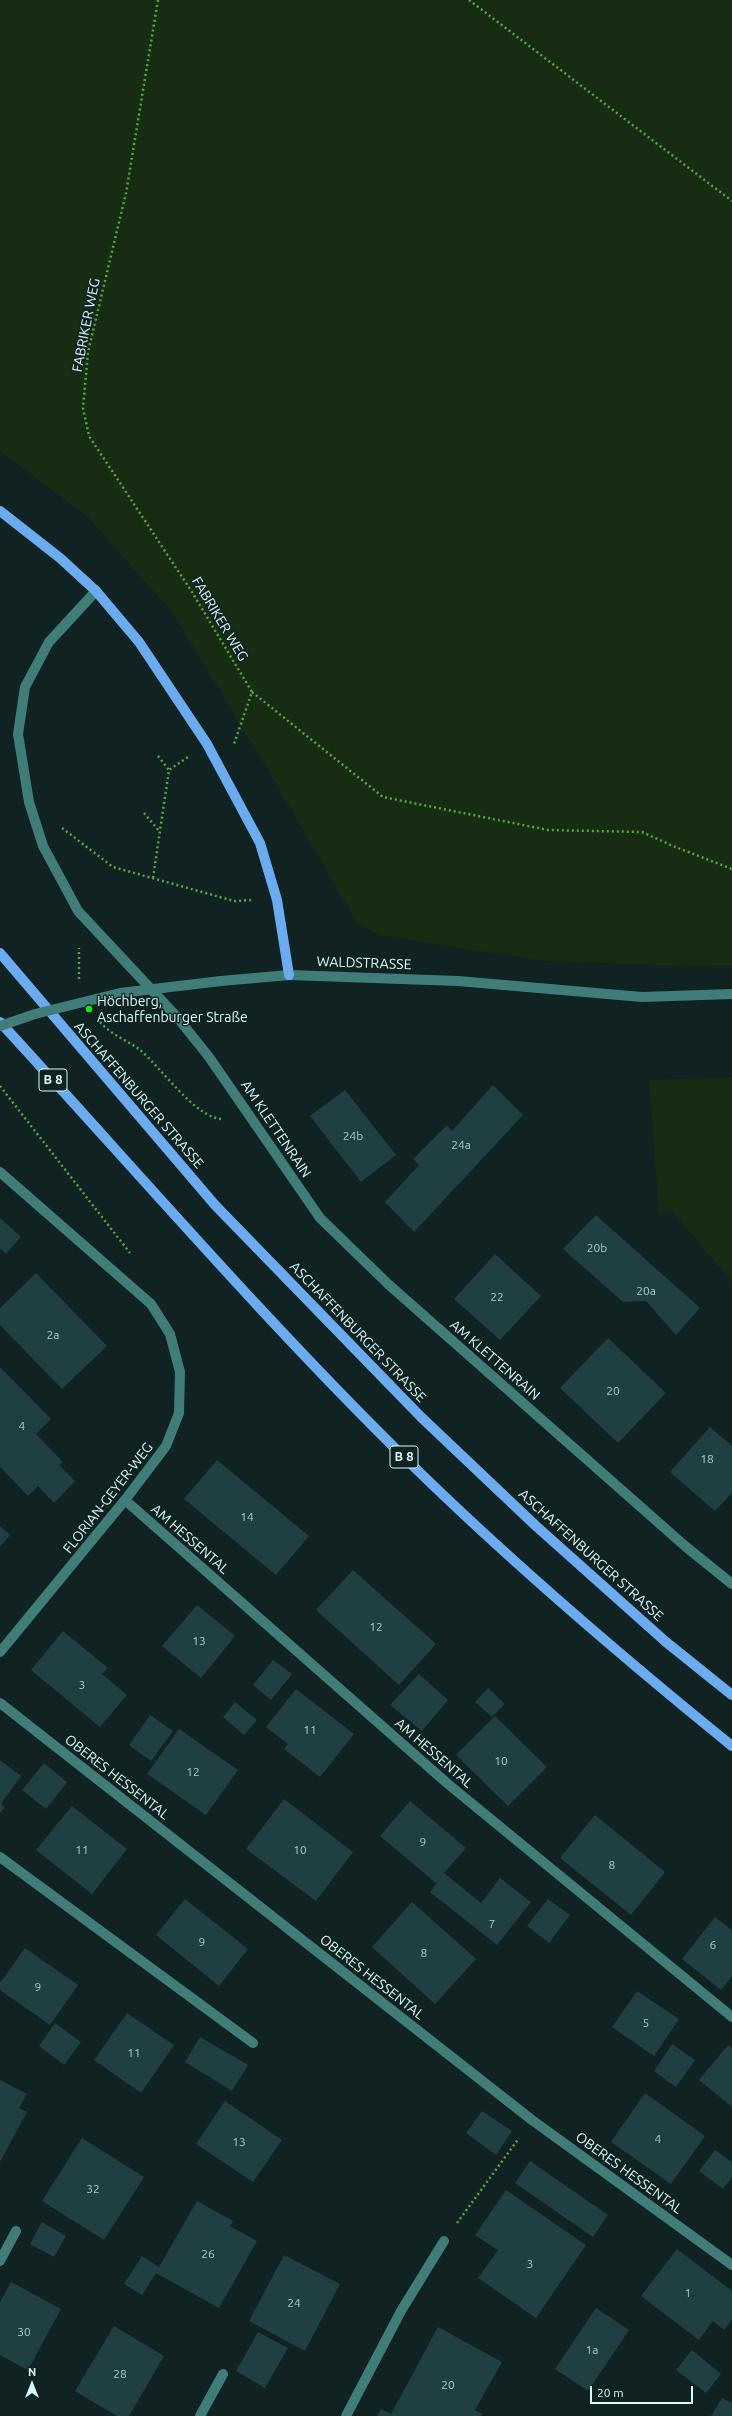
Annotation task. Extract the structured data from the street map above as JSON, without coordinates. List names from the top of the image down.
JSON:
{
  "streets": {
    "main road": ["B 8", "ASCHAFFENBURGER STRASSE"],
    "street": [
      "WALDSTRASSE",
      "AM KLETTENRAIN",
      "FLORIAN-GEYER-WEG",
      "AM HESSENTAL",
      "OBERES HESSENTAL"
    ],
    "path": ["FABRIKER WEG"]
  },
  "crossings": [
    ["FLORIAN-GEYER-WEG", "AM HESSENTAL"]
  ],
  "places": ["Höchberg, Aschaffenburger Straße"],
  "house_numbers": [
    "24b",
    "24a",
    "20b",
    "20a",
    "22",
    "2a",
    "20",
    "4",
    "18",
    "14",
    "12",
    "13",
    "3",
    "11",
    "10",
    "12",
    "9",
    "11",
    "10",
    "8",
    "7",
    "9",
    "6",
    "8",
    "9",
    "5",
    "11",
    "4",
    "13",
    "32",
    "26",
    "3",
    "1",
    "24",
    "30",
    "1a",
    "28",
    "20"
  ],
  "scale_bar": "20 m",
  "north": "top"
}
